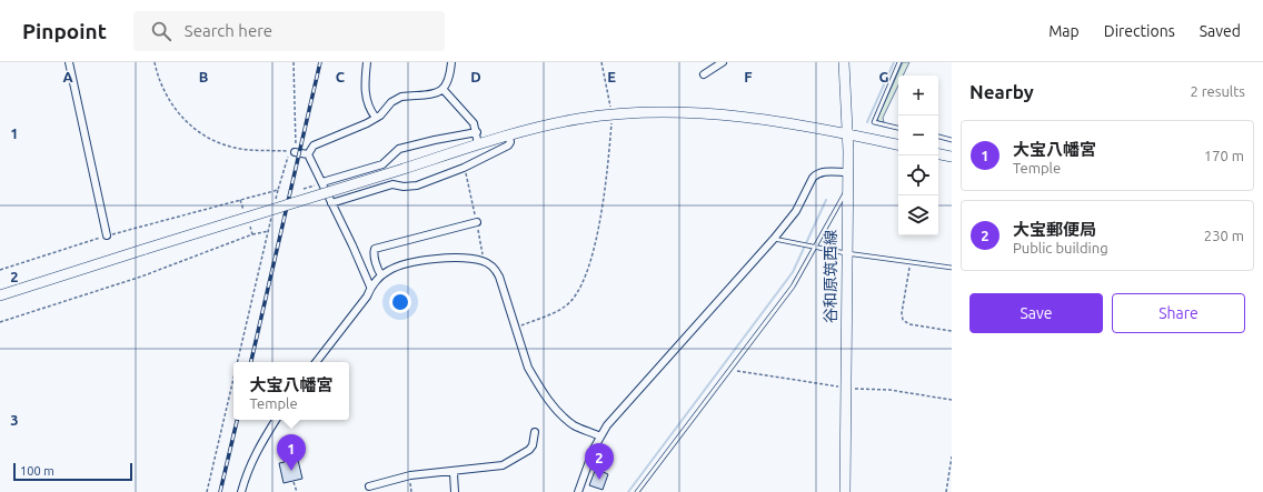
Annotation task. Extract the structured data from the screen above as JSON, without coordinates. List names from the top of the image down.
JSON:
{
  "streets": {
    "street": ["谷和原筑西線"]
  },
  "scale_bar": "100 m",
  "page": {
    "header": "Pinpoint",
    "search": "Search here",
    "nav": ["Map", "Directions", "Saved"],
    "heading": ["Nearby", "2 results"],
    "map_buttons": ["+", "−"],
    "list": [
      {
        "mark": "1",
        "name": "大宝八幡宮",
        "note": "Temple",
        "value": "170 m"
      },
      {
        "mark": "2",
        "name": "大宝郵便局",
        "note": "Public building",
        "value": "230 m"
      }
    ],
    "buttons": ["Save", "Share"],
    "popup": ["大宝八幡宮", "Temple"],
    "pins": ["1", "2"],
    "scale": "100 m"
  },
  "grid": {
    "columns": [
      "A",
      "B",
      "C",
      "D",
      "E",
      "F",
      "G"
    ],
    "rows": ["1", "2", "3"]
  }
}
